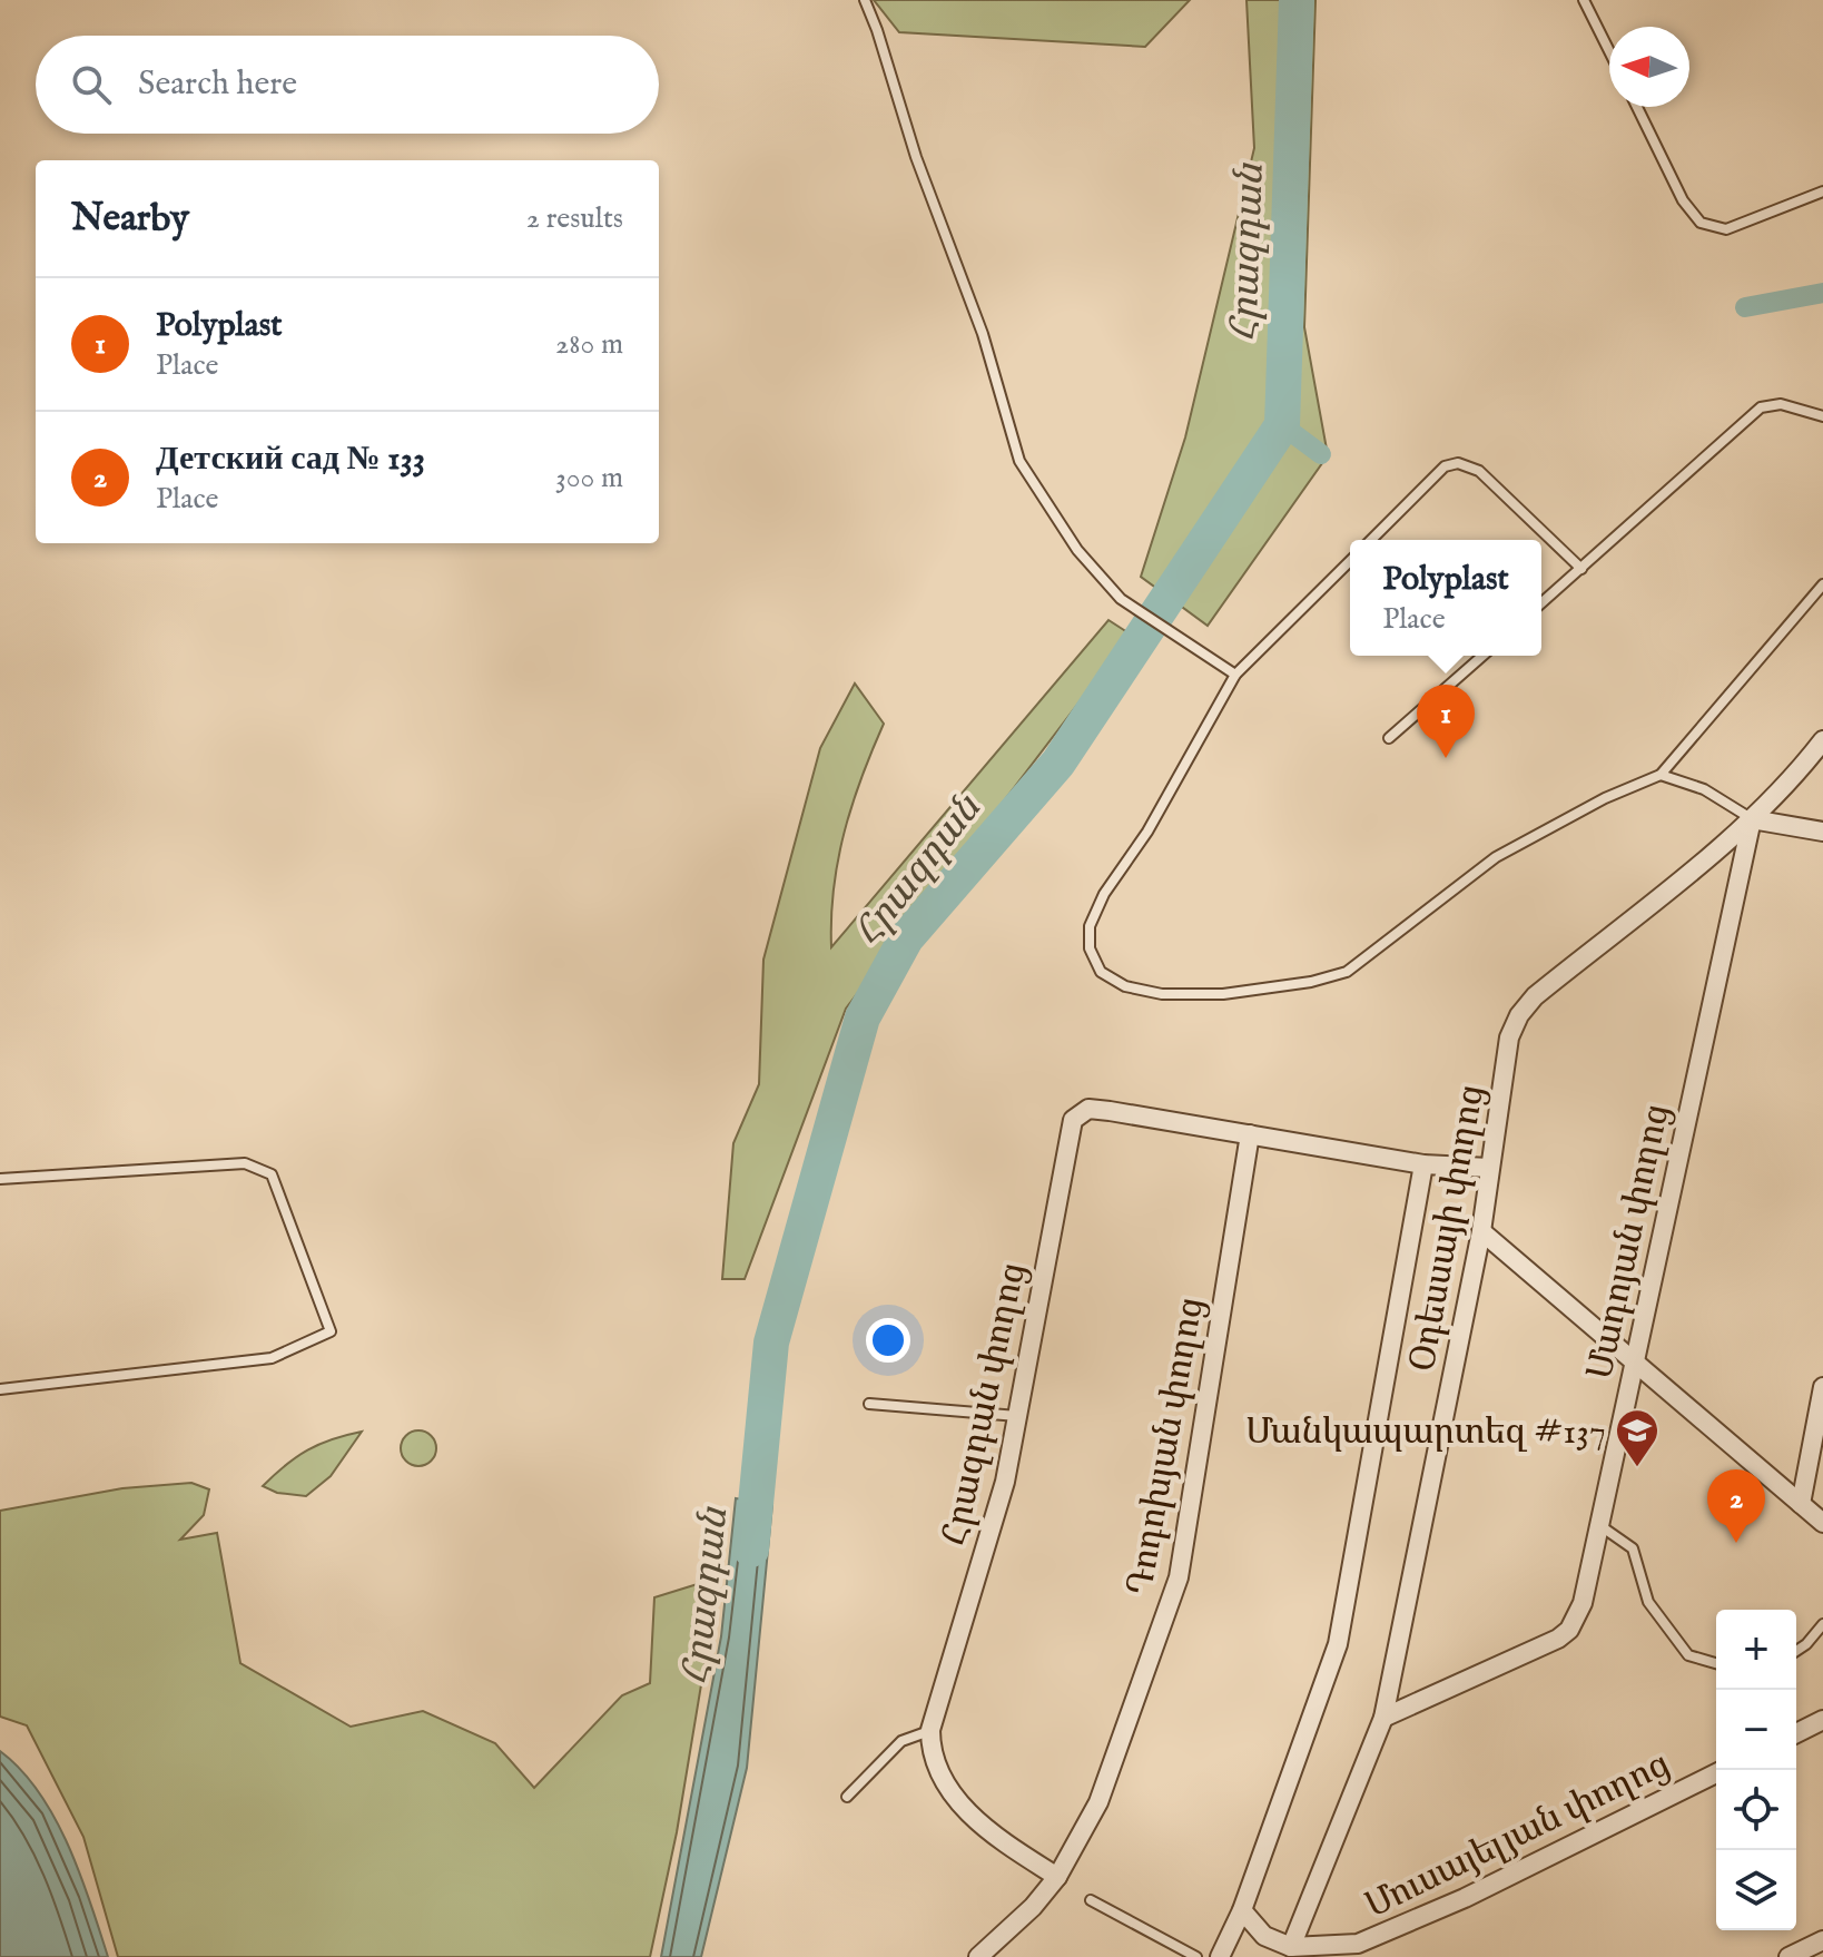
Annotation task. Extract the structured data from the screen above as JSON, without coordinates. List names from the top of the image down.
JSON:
{
  "streets": {
    "street": [
      "Օդեսսայի փողոց",
      "Մադոյան փողոց",
      "Հրազդան փողոց",
      "Դոդոխյան փողոց",
      "Մուսայելյան փողոց"
    ]
  },
  "crossings": [
    ["Օդեսսայի փողոց", "Մադոյան փողոց"],
    ["Օդեսսայի փողոց", "Մուսայելյան փողոց"],
    ["Հրազդան փողոց", "Դոդոխյան փողոց"]
  ],
  "water": ["Հրազդան"],
  "places": {
    "school or university": ["Մանկապարտեզ #137"]
  },
  "north": "left",
  "page": {
    "search": "Search here",
    "heading": ["Nearby", "2 results"],
    "list": [
      {
        "mark": "1",
        "name": "Polyplast",
        "note": "Place",
        "value": "280 m"
      },
      {
        "mark": "2",
        "name": "Детский сад № 133",
        "note": "Place",
        "value": "300 m"
      }
    ],
    "popup": ["Polyplast", "Place"],
    "pins": ["1", "2"],
    "map_buttons": ["+", "−"]
  }
}
